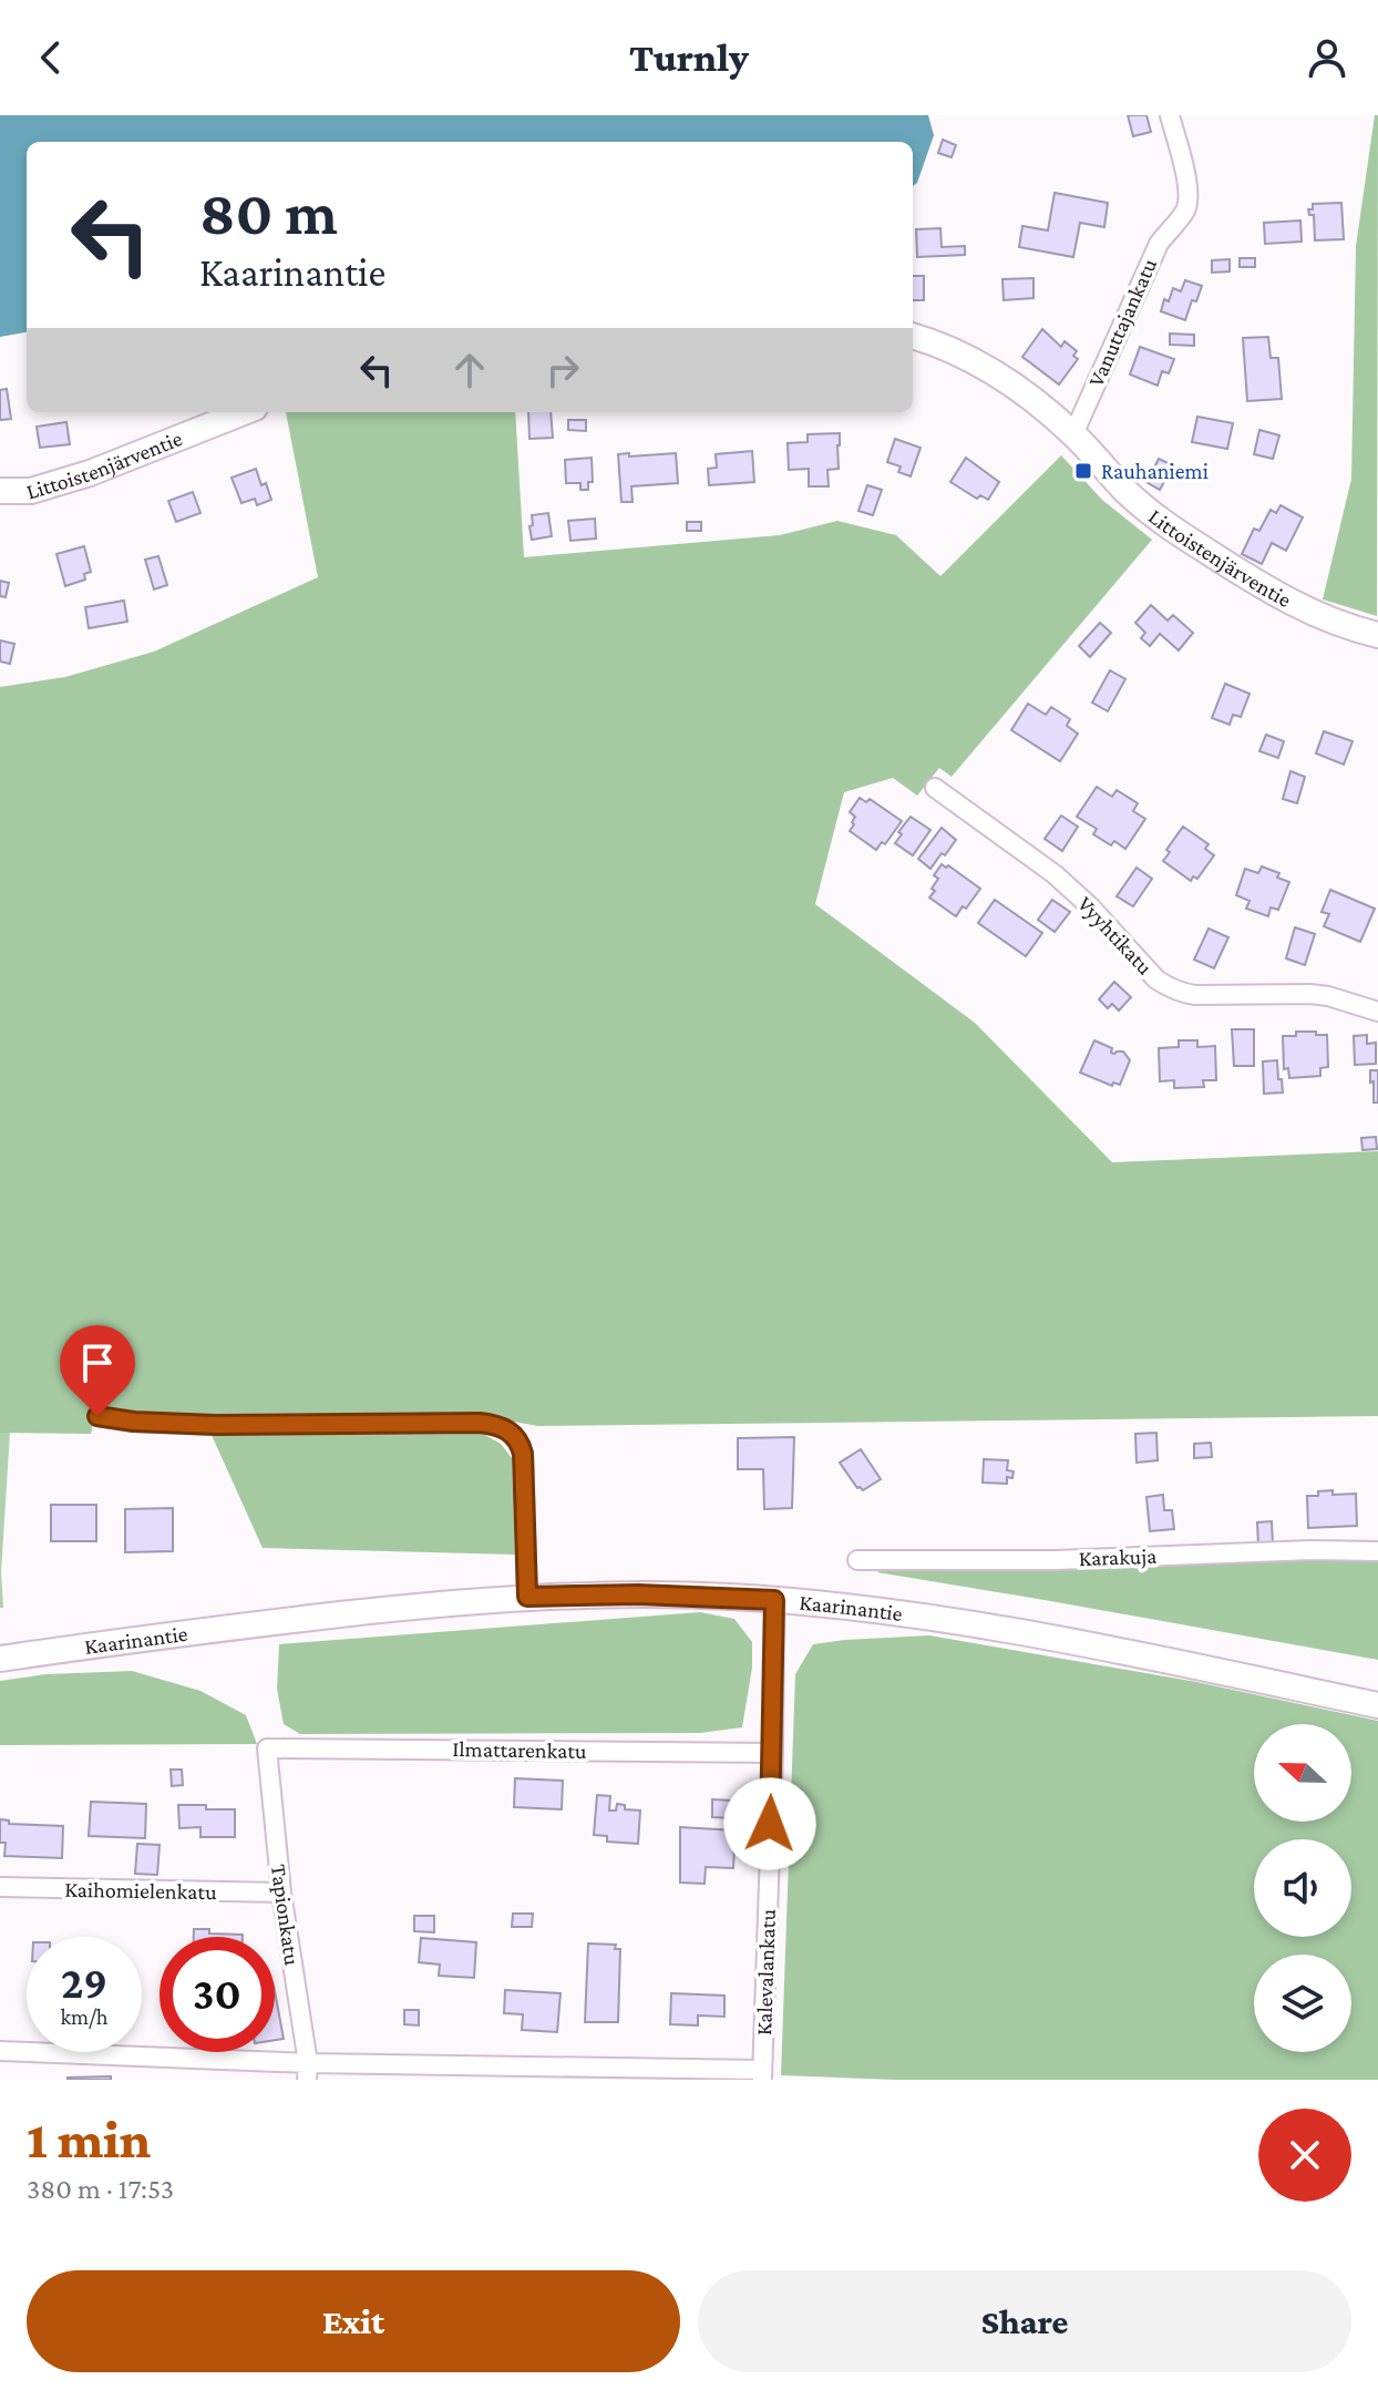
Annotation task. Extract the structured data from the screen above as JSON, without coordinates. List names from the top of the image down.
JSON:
{
  "streets": {
    "main road": ["Littoistenjärventie", "Kaarinantie"],
    "street": [
      "Vanuttajankatu",
      "Vyyhtikatu",
      "Karakuja",
      "Ilmattarenkatu",
      "Kaihomielenkatu",
      "Tapionkatu",
      "Kalevalankatu"
    ]
  },
  "crossings": [
    ["Vanuttajankatu", "Littoistenjärventie"],
    ["Kaarinantie", "Kalevalankatu"],
    ["Ilmattarenkatu", "Tapionkatu"],
    ["Ilmattarenkatu", "Kalevalankatu"],
    ["Kaihomielenkatu", "Tapionkatu"]
  ],
  "places": {
    "transit": ["Rauhaniemi"]
  },
  "north": "left",
  "page": {
    "header": "Turnly",
    "turn": ["80 m", "Kaarinantie"],
    "speed": "29 km/h",
    "limit": "30",
    "heading": ["1 min", "380 m · 17:53"],
    "buttons": ["Exit", "Share"]
  }
}
